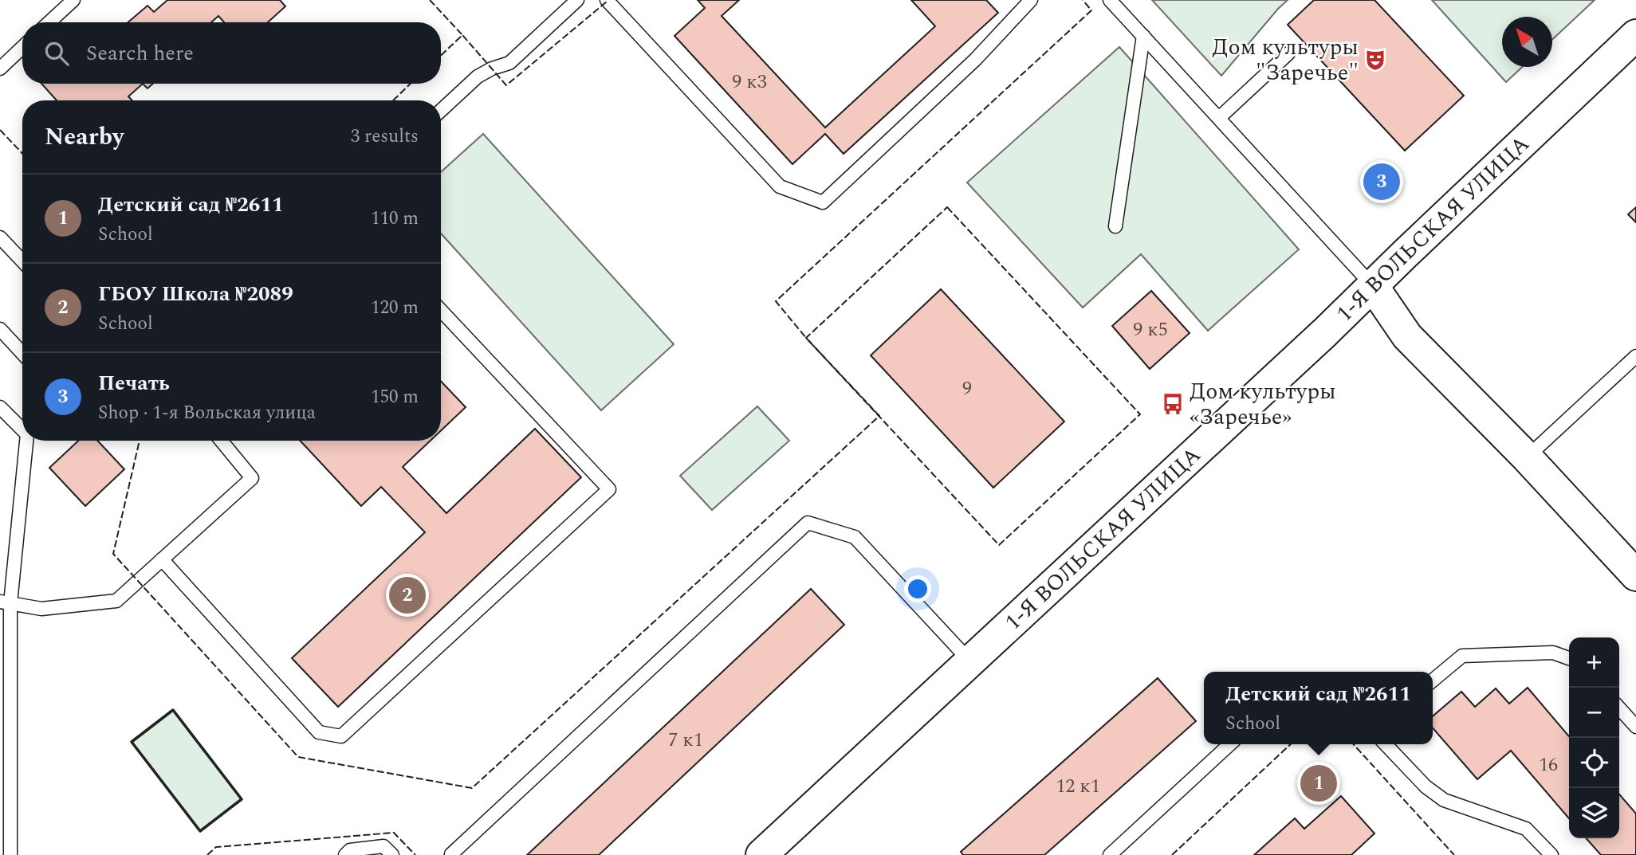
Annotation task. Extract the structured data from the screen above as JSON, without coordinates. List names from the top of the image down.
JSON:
{
  "streets": {
    "street": ["1-Я ВОЛЬСКАЯ УЛИЦА"]
  },
  "places": {
    "theatre": ["Дом культуры \"Заречье\""],
    "bus stop": ["Дом культуры «Заречье»"]
  },
  "house_numbers": [
    "9 к3",
    "9 к5",
    "9",
    "7 к1",
    "16",
    "12 к1"
  ],
  "north": "top left",
  "page": {
    "search": "Search here",
    "heading": ["Nearby", "3 results"],
    "pins": ["3", "2", "1"],
    "list": [
      {
        "mark": "1",
        "name": "Детский сад №2611",
        "note": "School",
        "value": "110 m"
      },
      {
        "mark": "2",
        "name": "ГБОУ Школа №2089",
        "note": "School",
        "value": "120 m"
      },
      {
        "mark": "3",
        "name": "Печать",
        "note": "Shop · 1-я Вольская улица",
        "value": "150 m"
      }
    ],
    "map_buttons": ["+", "−"],
    "popup": ["Детский сад №2611", "School"]
  }
}
